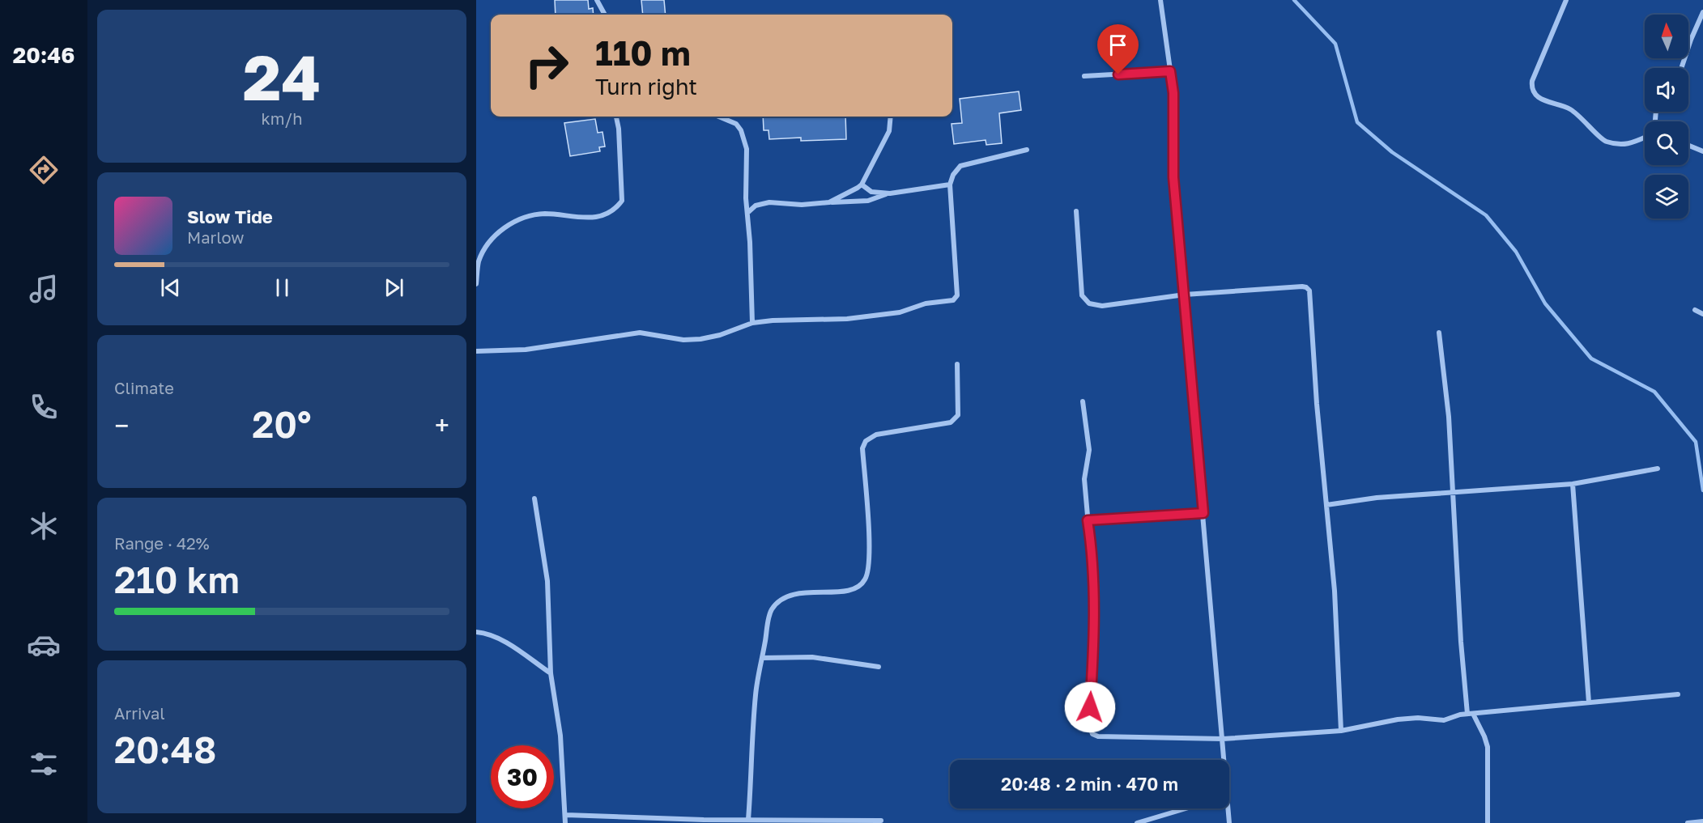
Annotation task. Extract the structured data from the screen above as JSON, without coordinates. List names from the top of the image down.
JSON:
{
  "north": "top",
  "page": {
    "tabs": "20:46",
    "tile": [
      ["24", "km/h"],
      "Climate",
      ["Range · 42%", "210 km"],
      ["Arrival", "20:48"]
    ],
    "turn": ["110 m", "Turn right"],
    "song": ["Slow Tide", "Marlow"],
    "heat": ["−", "20°", "+"],
    "limit": "30",
    "trip": "20:48 · 2 min · 470 m"
  }
}
